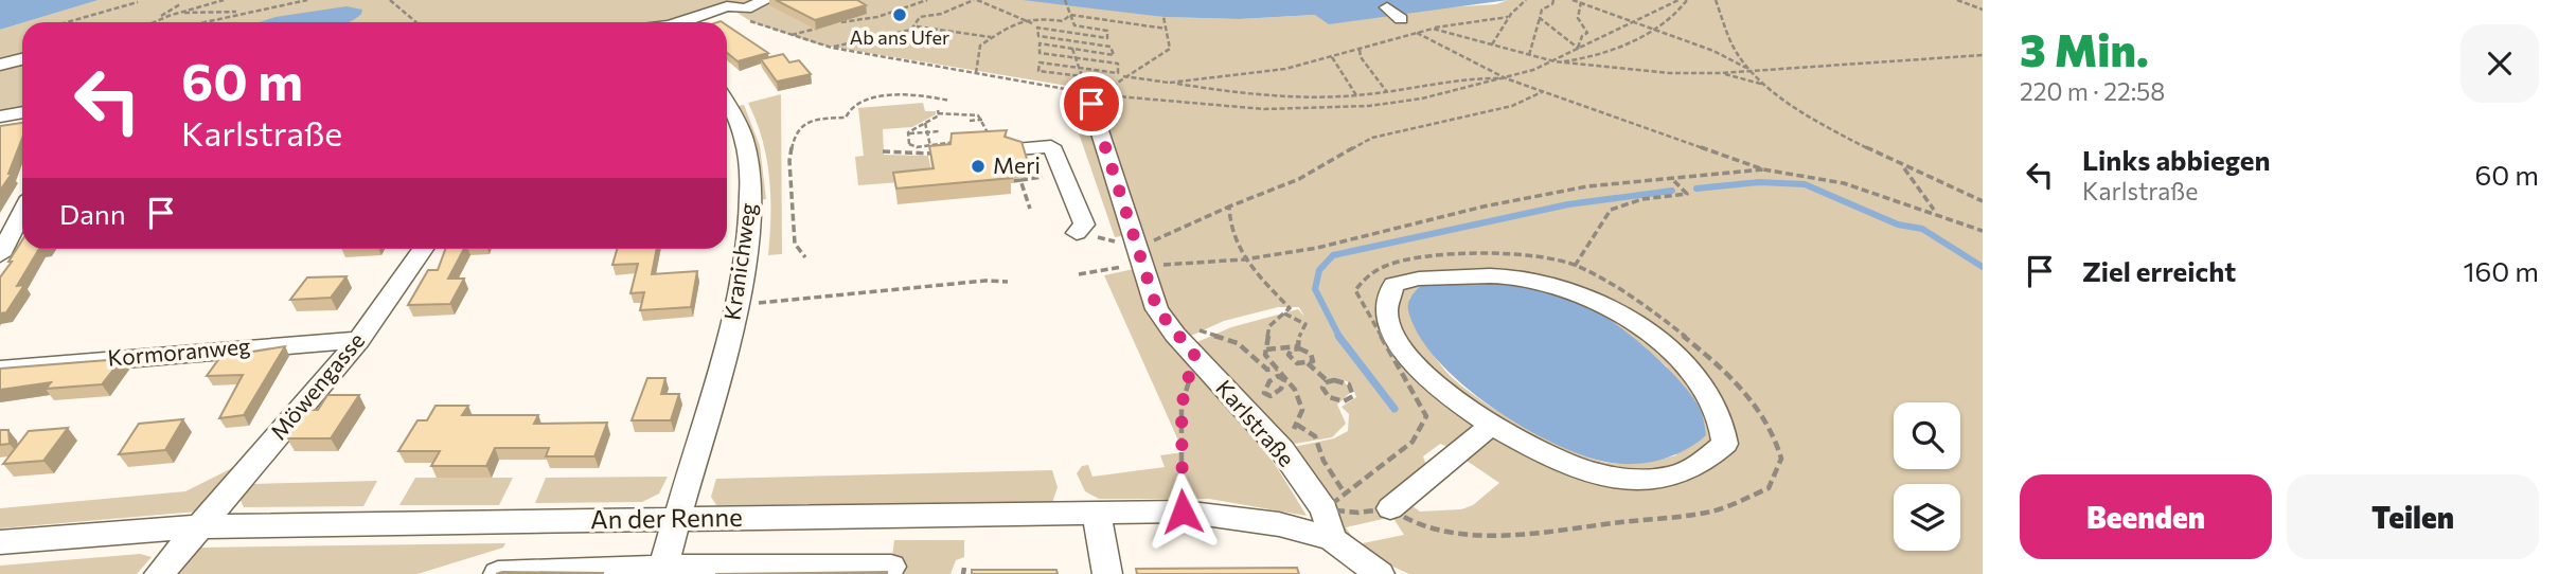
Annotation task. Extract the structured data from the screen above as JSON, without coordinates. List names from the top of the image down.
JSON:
{
  "streets": {
    "street": [
      "Kranichweg",
      "Kormoranweg",
      "Möwengasse",
      "Karlstraße",
      "An der Renne"
    ]
  },
  "crossings": [
    ["Kranichweg", "An der Renne"],
    ["Kormoranweg", "Möwengasse"],
    ["Möwengasse", "An der Renne"],
    ["Karlstraße", "An der Renne"]
  ],
  "places": ["Ab ans Ufer", "Meri"],
  "page": {
    "heading": ["3 Min.", "220 m · 22:58"],
    "turn": ["60 m", "Karlstraße"],
    "list": [
      {
        "name": "Links abbiegen",
        "note": "Karlstraße",
        "value": "60 m"
      },
      {
        "name": "Ziel erreicht",
        "value": "160 m"
      }
    ],
    "then": "Dann",
    "buttons": ["Beenden", "Teilen"]
  }
}
